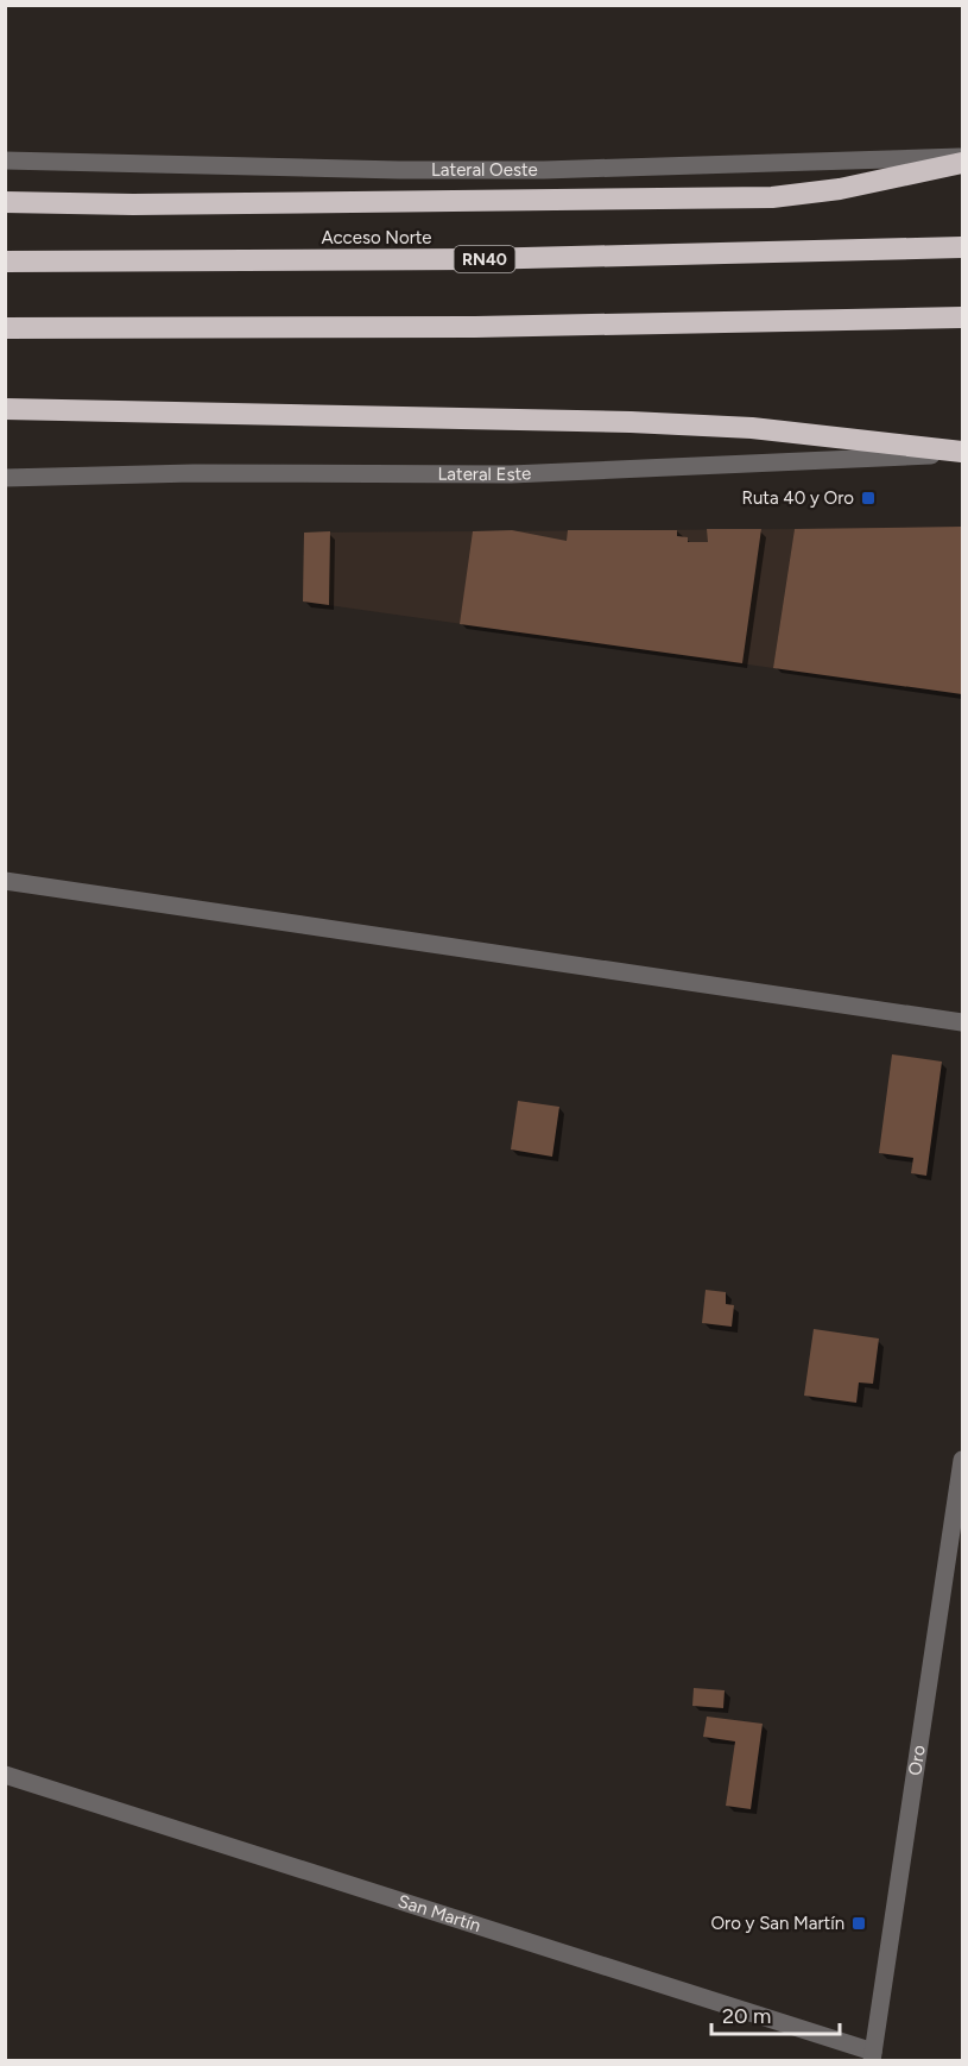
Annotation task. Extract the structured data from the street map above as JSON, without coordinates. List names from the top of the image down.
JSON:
{
  "streets": {
    "highway": ["Acceso Norte", "RN40"],
    "street": [
      "Lateral Oeste",
      "Lateral Este",
      "Oro",
      "San Martín"
    ]
  },
  "crossings": [
    ["Oro", "San Martín"]
  ],
  "places": {
    "transit": ["Ruta 40 y Oro", "Oro y San Martín"]
  },
  "scale_bar": "20 m"
}
